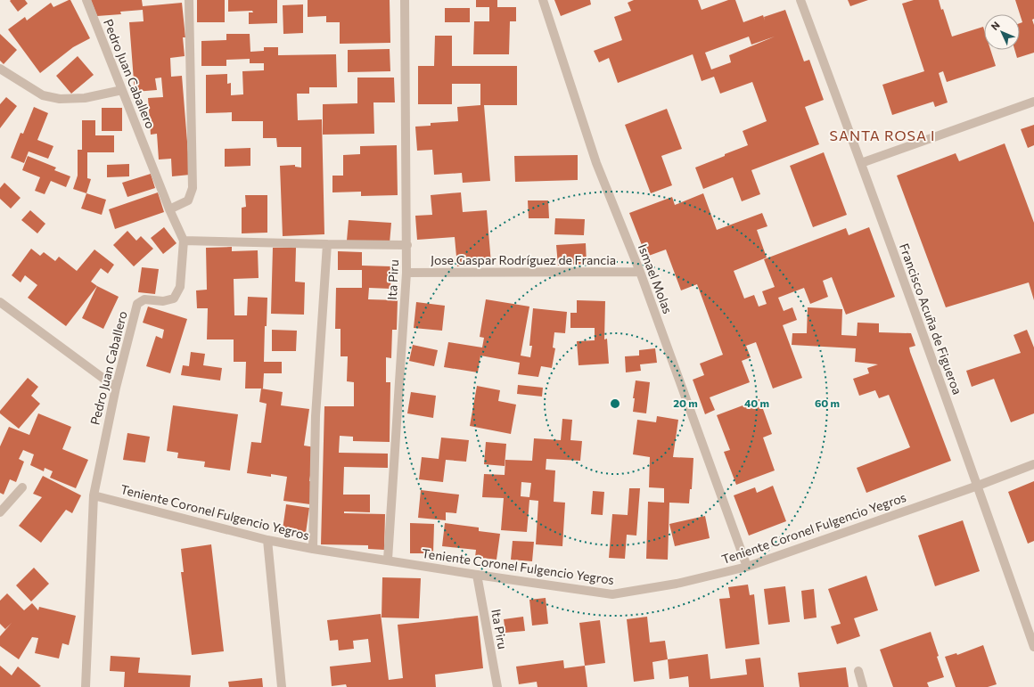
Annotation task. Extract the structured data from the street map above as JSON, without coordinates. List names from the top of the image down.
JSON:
{
  "streets": {
    "street": [
      "Pedro Juan Caballero",
      "Jose Gaspar Rodríguez de Francia",
      "Ismael Molas",
      "Ita Piru",
      "Francisco Acuña de Figueroa",
      "Teniente Coronel Fulgencio Yegros"
    ]
  },
  "crossings": [
    ["Pedro Juan Caballero", "Teniente Coronel Fulgencio Yegros"],
    ["Jose Gaspar Rodríguez de Francia", "Ismael Molas"],
    ["Jose Gaspar Rodríguez de Francia", "Ita Piru"],
    ["Ismael Molas", "Teniente Coronel Fulgencio Yegros"],
    ["Ita Piru", "Teniente Coronel Fulgencio Yegros"],
    ["Francisco Acuña de Figueroa", "Teniente Coronel Fulgencio Yegros"]
  ],
  "districts": ["SANTA ROSA I"],
  "north": "top left",
  "rings": ["20 m", "40 m", "60 m"]
}
